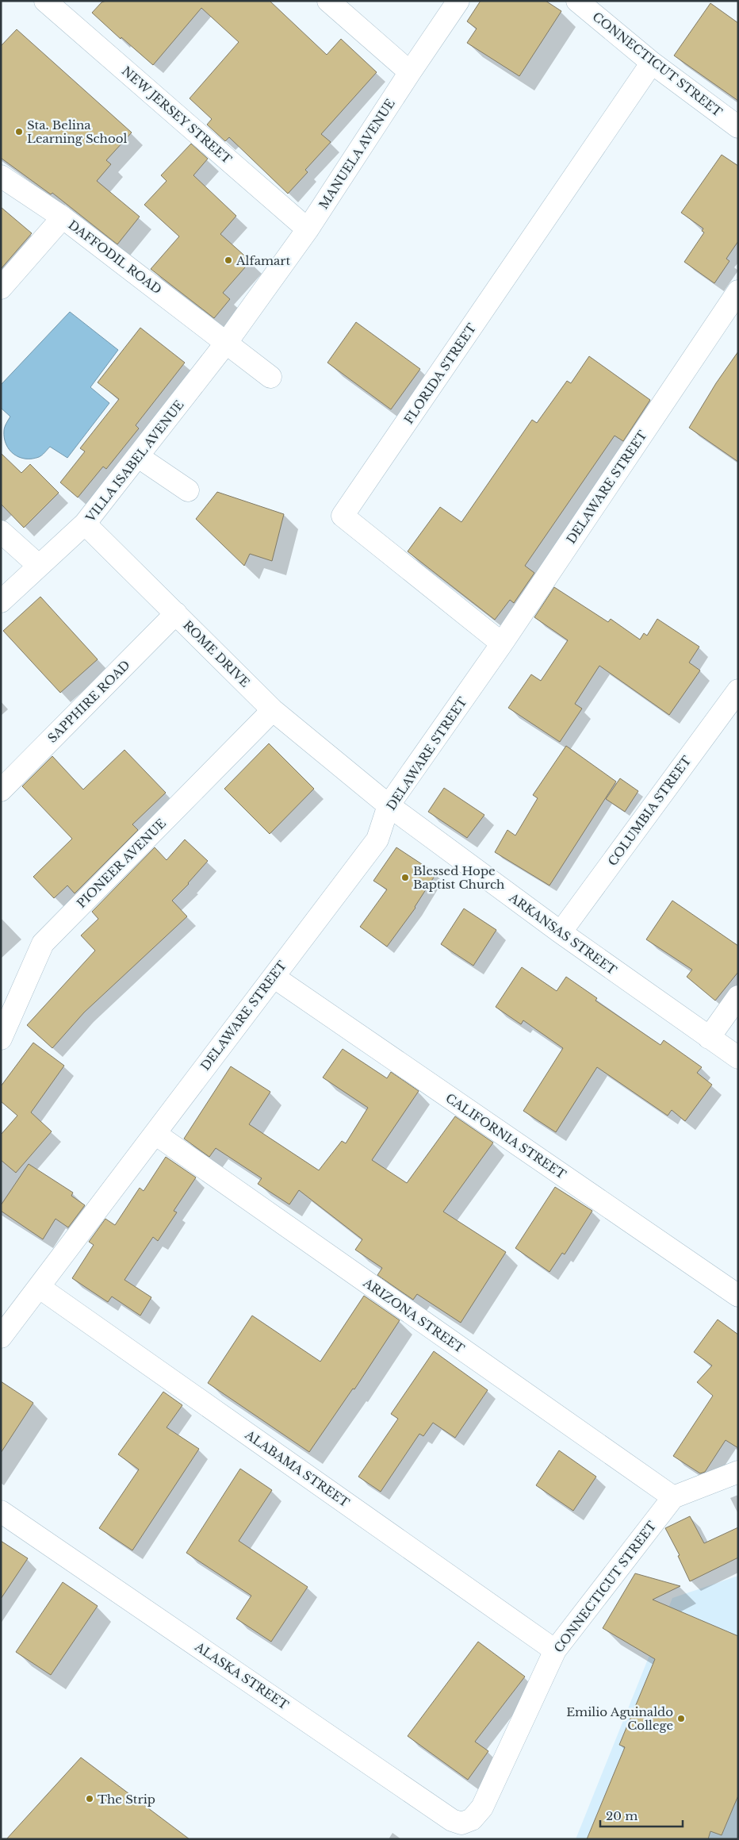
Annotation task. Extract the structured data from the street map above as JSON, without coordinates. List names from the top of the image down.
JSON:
{
  "streets": {
    "street": [
      "CONNECTICUT STREET",
      "NEW JERSEY STREET",
      "MANUELA AVENUE",
      "DAFFODIL ROAD",
      "FLORIDA STREET",
      "VILLA ISABEL AVENUE",
      "DELAWARE STREET",
      "ROME DRIVE",
      "SAPPHIRE ROAD",
      "COLUMBIA STREET",
      "PIONEER AVENUE",
      "ARKANSAS STREET",
      "CALIFORNIA STREET",
      "ARIZONA STREET",
      "ALABAMA STREET",
      "ALASKA STREET"
    ]
  },
  "crossings": [
    ["CONNECTICUT STREET", "FLORIDA STREET"],
    ["CONNECTICUT STREET", "ARIZONA STREET"],
    ["CONNECTICUT STREET", "ALABAMA STREET"],
    ["CONNECTICUT STREET", "ALASKA STREET"],
    ["NEW JERSEY STREET", "MANUELA AVENUE"],
    ["MANUELA AVENUE", "VILLA ISABEL AVENUE"],
    ["DAFFODIL ROAD", "VILLA ISABEL AVENUE"],
    ["FLORIDA STREET", "DELAWARE STREET"],
    ["VILLA ISABEL AVENUE", "ROME DRIVE"],
    ["DELAWARE STREET", "ARKANSAS STREET"],
    ["DELAWARE STREET", "CALIFORNIA STREET"],
    ["DELAWARE STREET", "ARIZONA STREET"],
    ["DELAWARE STREET", "ALABAMA STREET"],
    ["ROME DRIVE", "SAPPHIRE ROAD"],
    ["ROME DRIVE", "PIONEER AVENUE"],
    ["ROME DRIVE", "ARKANSAS STREET"],
    ["COLUMBIA STREET", "ARKANSAS STREET"]
  ],
  "places": [
    "Sta. Belina Learning School",
    "Alfamart",
    "Blessed Hope Baptist Church",
    "Emilio Aguinaldo College",
    "The Strip"
  ],
  "scale_bar": "20 m"
}
